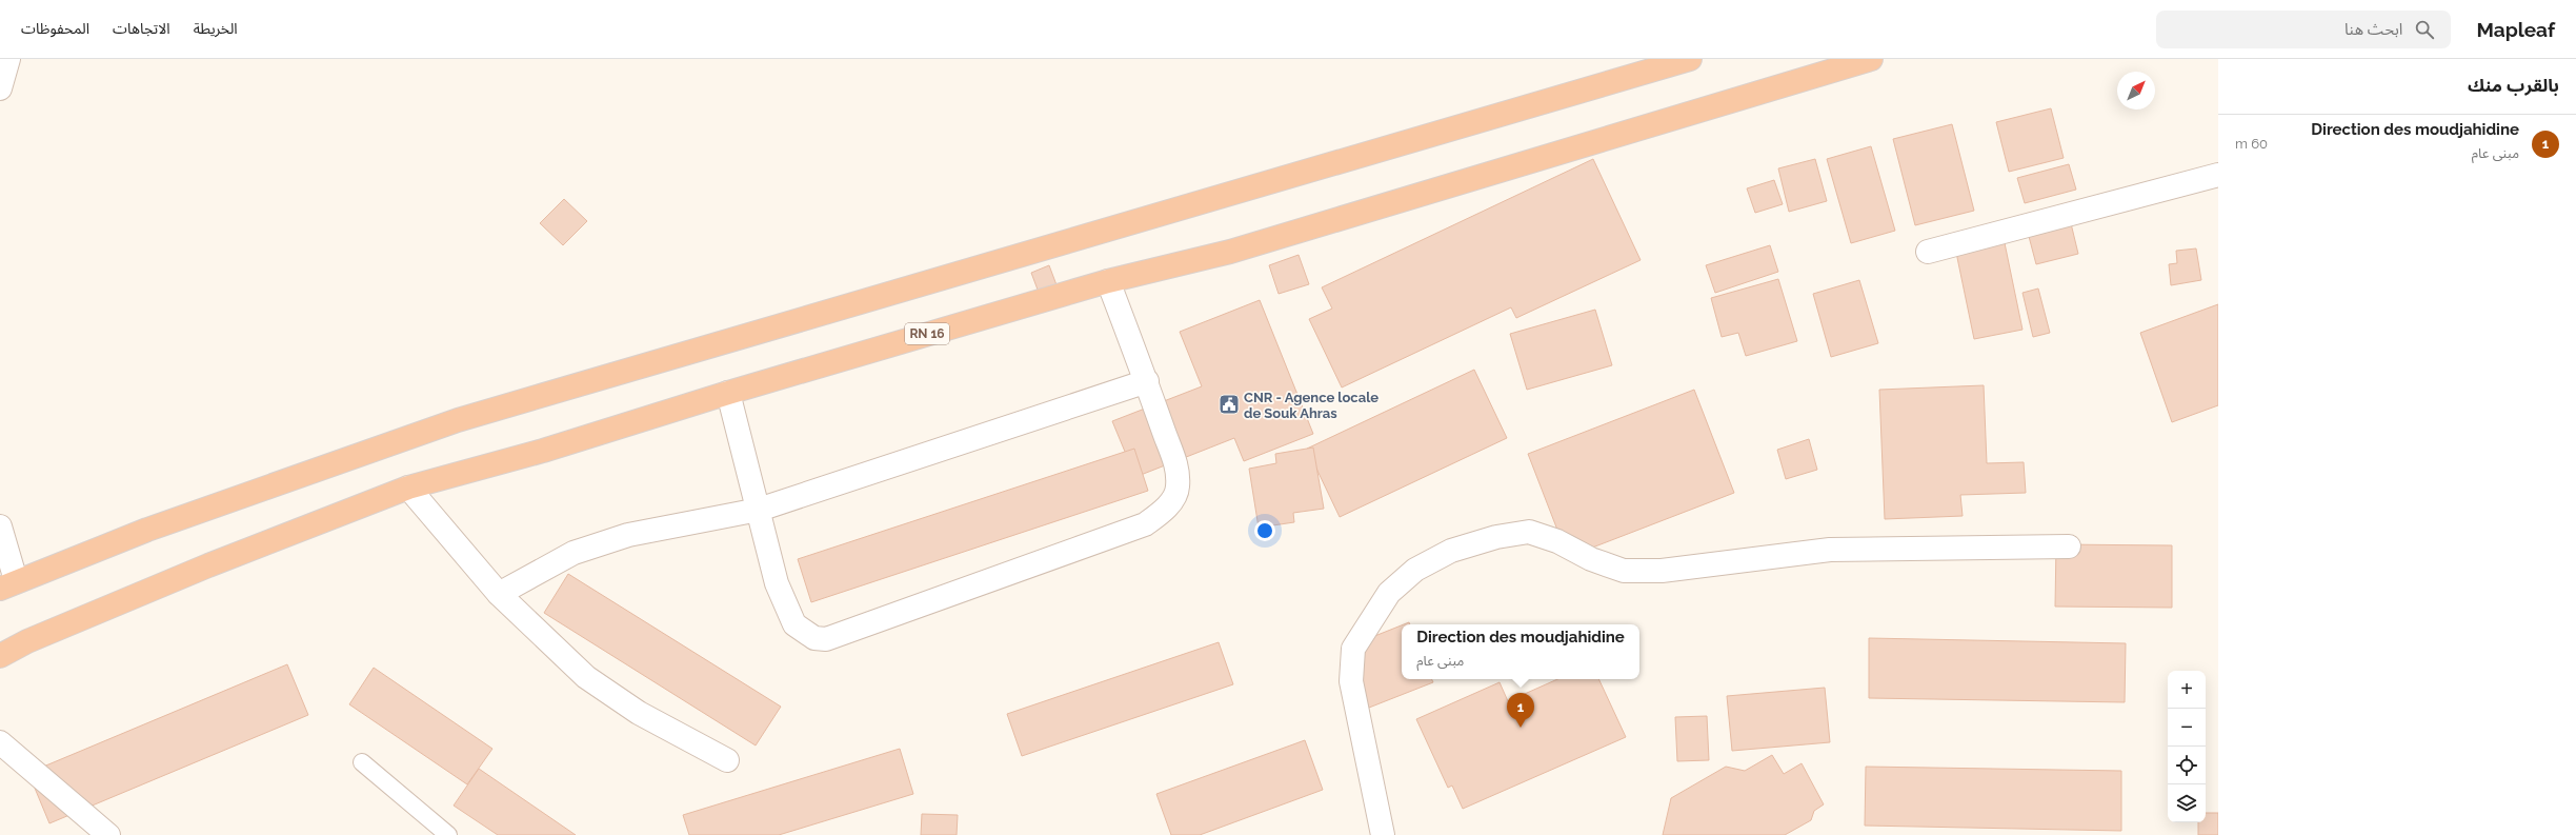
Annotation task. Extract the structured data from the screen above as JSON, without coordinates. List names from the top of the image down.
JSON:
{
  "streets": {
    "highway": ["RN 16"]
  },
  "places": {
    "public building": ["CNR - Agence locale de Souk Ahras"]
  },
  "north": "top right",
  "page": {
    "header": "Mapleaf",
    "search": "ابحث هنا",
    "nav": ["الخريطة", "الاتجاهات", "المحفوظات"],
    "heading": "بالقرب منك",
    "list": [
      {
        "mark": "1",
        "name": "Direction des moudjahidine",
        "note": "مبنى عام",
        "value": "60 m"
      }
    ],
    "popup": ["Direction des moudjahidine", "مبنى عام"],
    "map_buttons": ["+", "−"],
    "pins": "1"
  }
}
